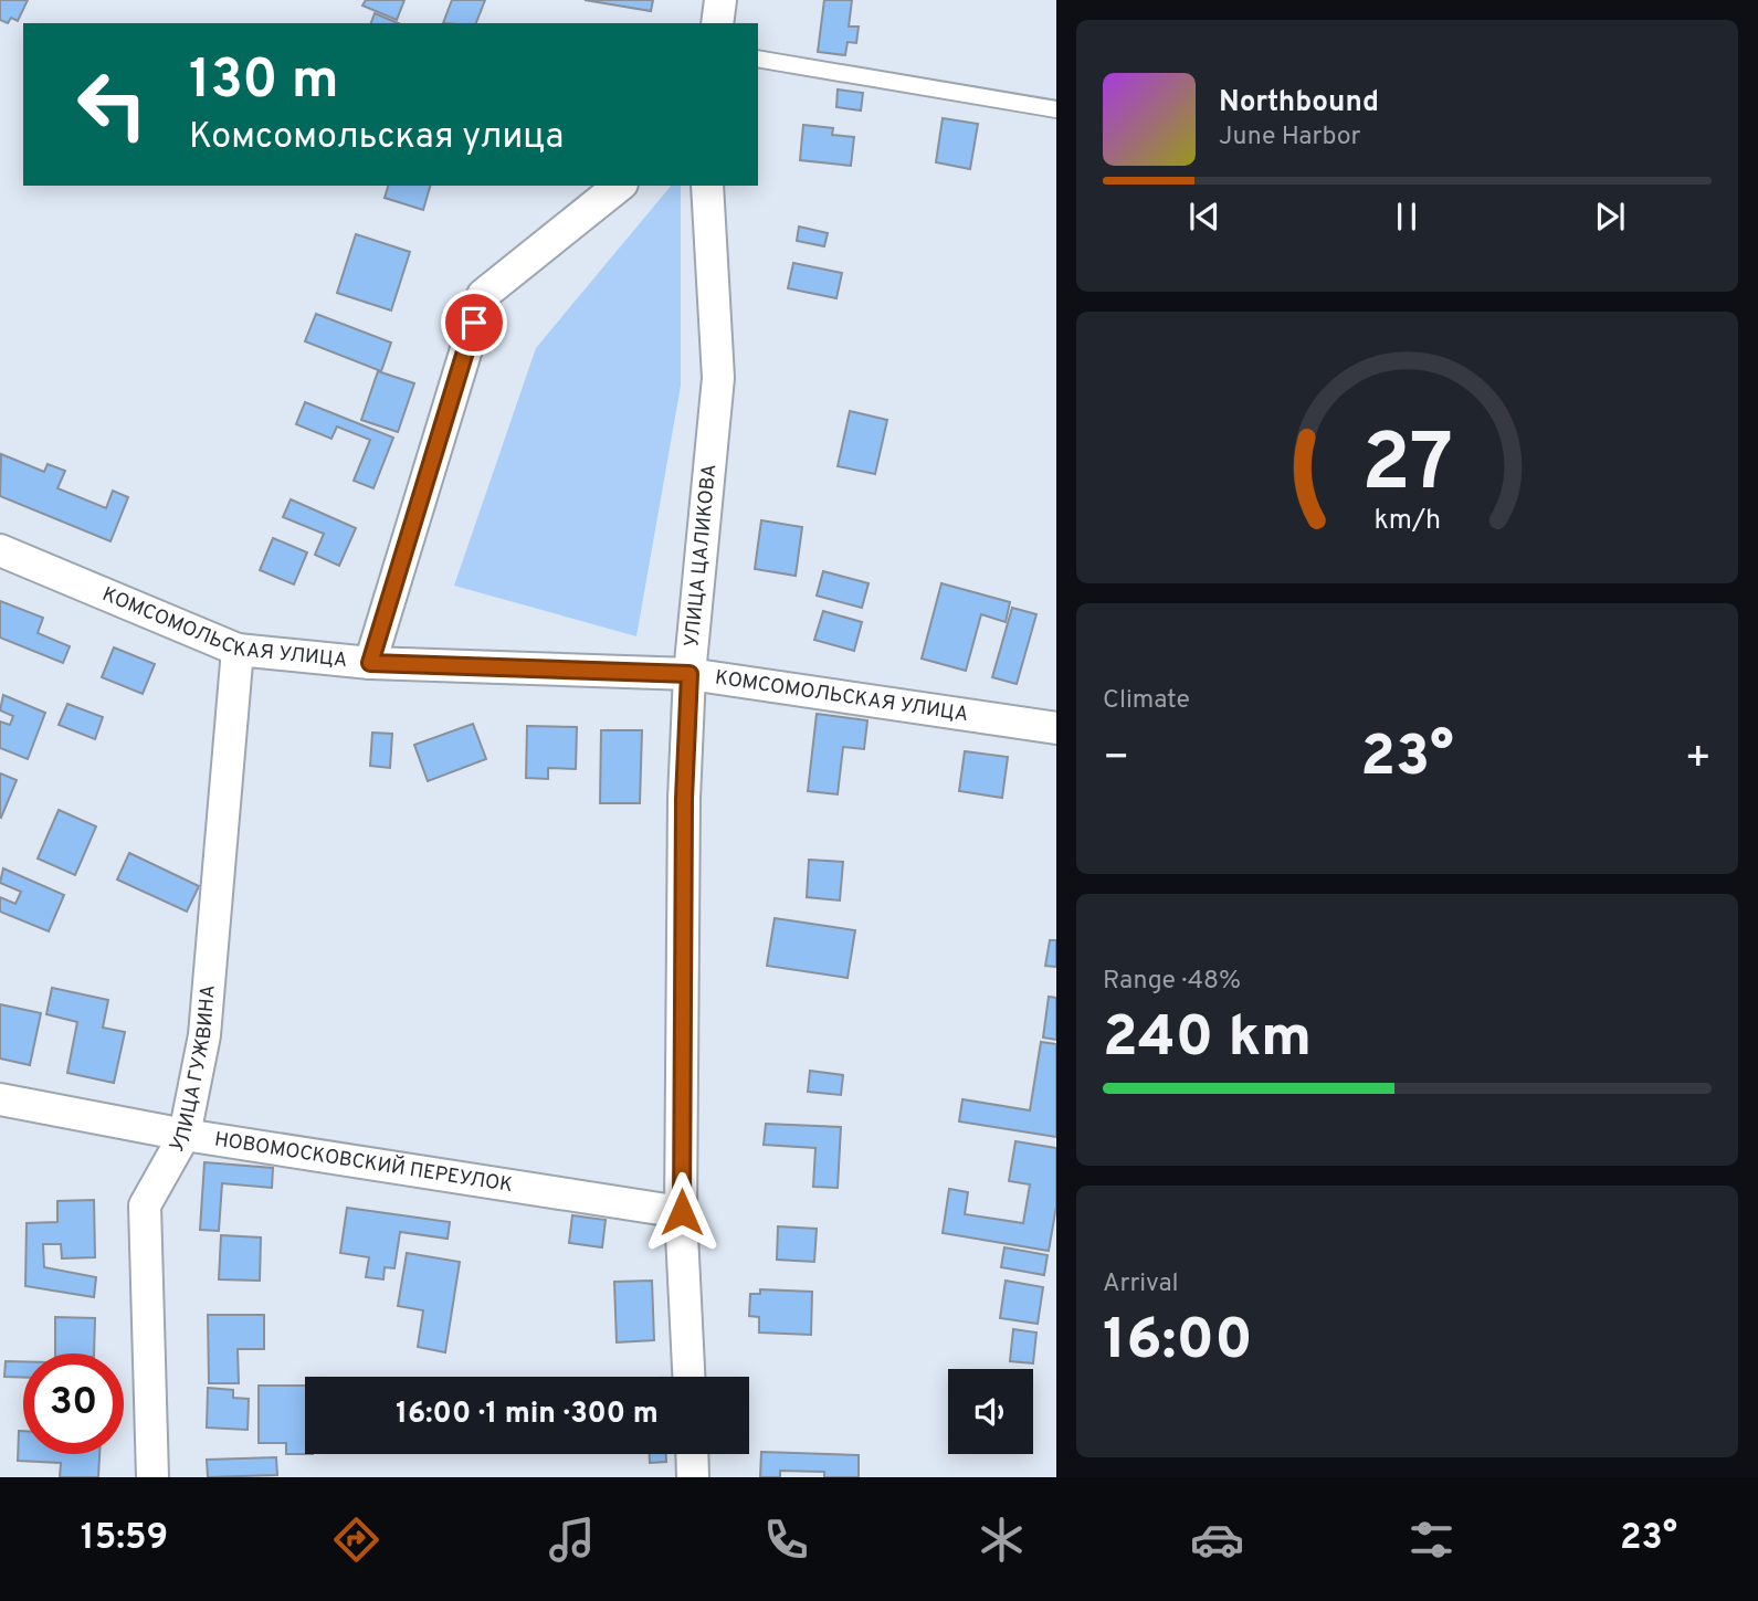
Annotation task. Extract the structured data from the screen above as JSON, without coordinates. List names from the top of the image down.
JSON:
{
  "streets": {
    "street": [
      "УЛИЦА ЦАЛИКОВА",
      "КОМСОМОЛЬСКАЯ УЛИЦА",
      "УЛИЦА ГУЖВИНА",
      "НОВОМОСКОВСКИЙ ПЕРЕУЛОК"
    ]
  },
  "crossings": [
    ["УЛИЦА ЦАЛИКОВА", "КОМСОМОЛЬСКАЯ УЛИЦА"],
    ["УЛИЦА ЦАЛИКОВА", "НОВОМОСКОВСКИЙ ПЕРЕУЛОК"],
    ["КОМСОМОЛЬСКАЯ УЛИЦА", "УЛИЦА ГУЖВИНА"],
    ["УЛИЦА ГУЖВИНА", "НОВОМОСКОВСКИЙ ПЕРЕУЛОК"]
  ],
  "page": {
    "turn": ["130 m", "Комсомольская улица"],
    "song": ["Northbound", "June Harbor"],
    "tile": [
      "Climate",
      ["Range · 48%", "240 km"],
      ["Arrival", "16:00"]
    ],
    "heat": ["−", "23°", "+"],
    "limit": "30",
    "trip": "16:00 · 1 min · 300 m",
    "tabs": ["15:59", "23°"],
    "gauge": ["27", "km/h"]
  }
}
